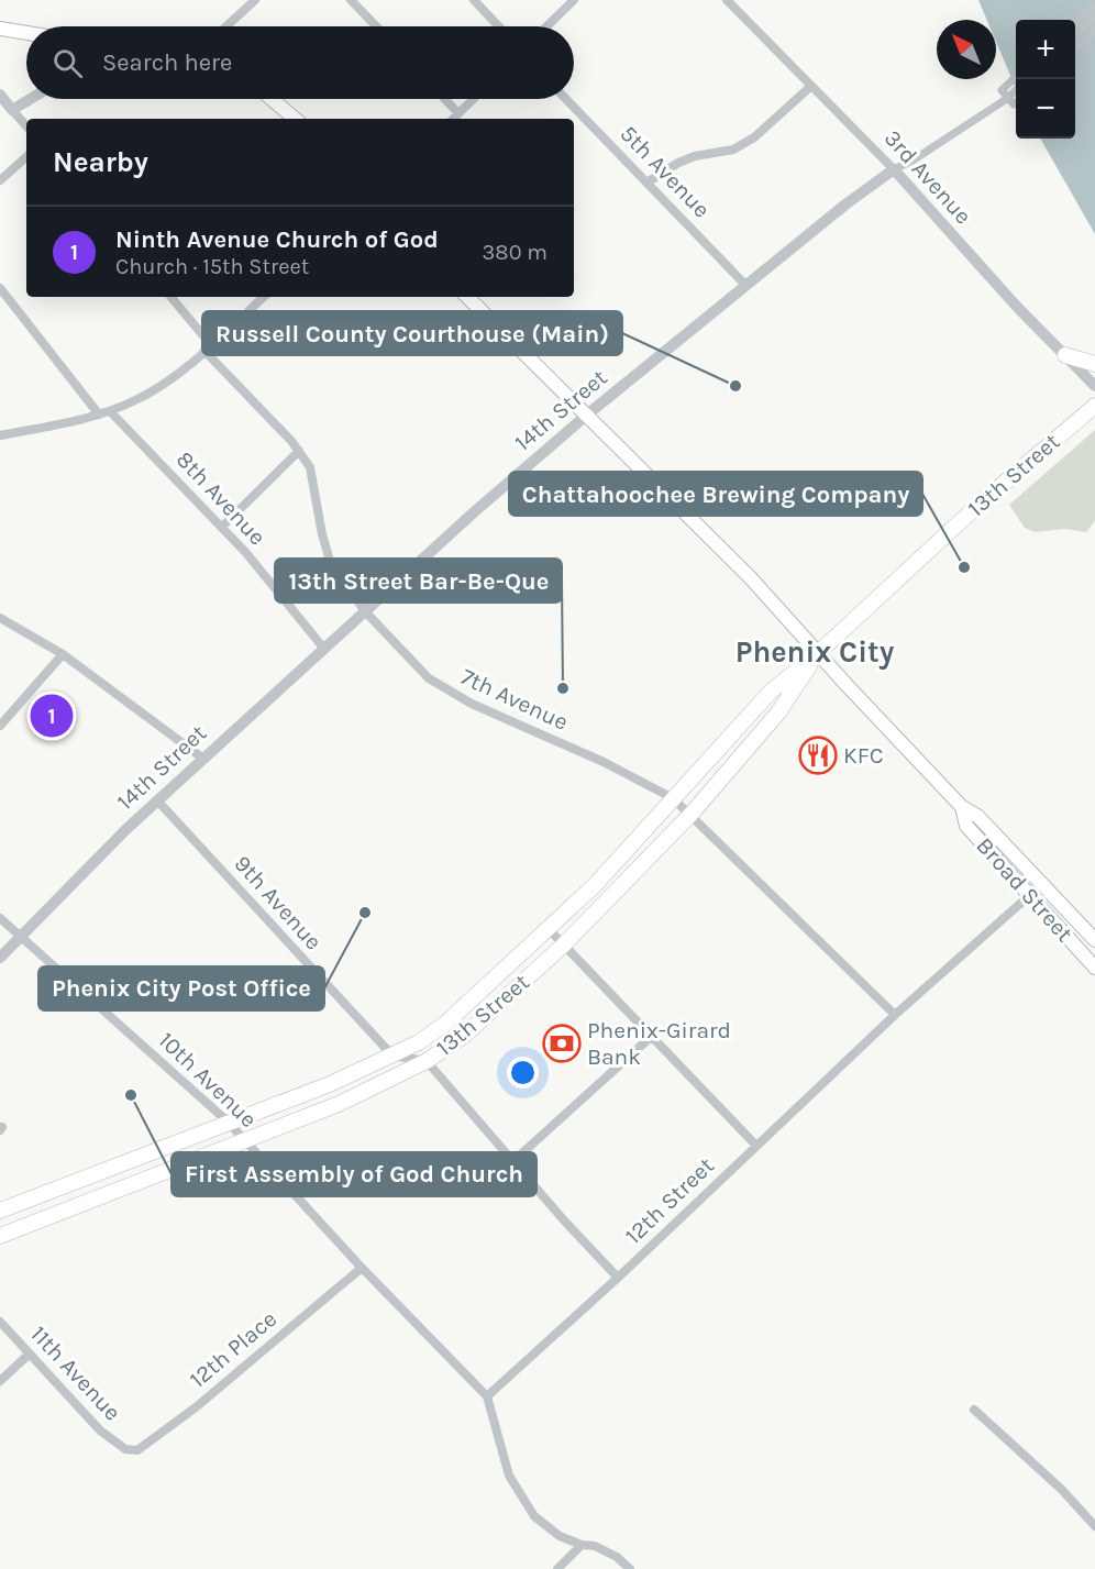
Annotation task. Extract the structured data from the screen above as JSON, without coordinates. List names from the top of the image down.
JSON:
{
  "streets": {
    "main road": ["13th Street", "Broad Street"],
    "street": [
      "5th Avenue",
      "3rd Avenue",
      "14th Street",
      "8th Avenue",
      "7th Avenue",
      "9th Avenue",
      "10th Avenue",
      "12th Street",
      "12th Place",
      "11th Avenue"
    ]
  },
  "crossings": [
    ["5th Avenue", "14th Street"],
    ["3rd Avenue", "14th Street"],
    ["14th Street", "8th Avenue"],
    ["14th Street", "7th Avenue"],
    ["14th Street", "Broad Street"],
    ["14th Street", "9th Avenue"],
    ["14th Street", "10th Avenue"],
    ["13th Street", "7th Avenue"],
    ["13th Street", "Broad Street"],
    ["13th Street", "9th Avenue"],
    ["13th Street", "10th Avenue"],
    ["7th Avenue", "12th Street"],
    ["Broad Street", "12th Street"],
    ["10th Avenue", "12th Street"],
    ["10th Avenue", "12th Place"],
    ["12th Place", "11th Avenue"]
  ],
  "districts": ["Phenix City"],
  "places": {
    "other": [
      "Russell County Courthouse (Main)",
      "Chattahoochee Brewing Company",
      "13th Street Bar-Be-Que",
      "Phenix City Post Office",
      "First Assembly of God Church"
    ],
    "restaurant": ["KFC"],
    "bank": ["Phenix-Girard Bank"]
  },
  "north": "top left",
  "page": {
    "map_buttons": ["+", "−"],
    "search": "Search here",
    "heading": "Nearby",
    "list": [
      {
        "mark": "1",
        "name": "Ninth Avenue Church of God",
        "note": "Church · 15th Street",
        "value": "380 m"
      }
    ],
    "pins": "1"
  }
}
